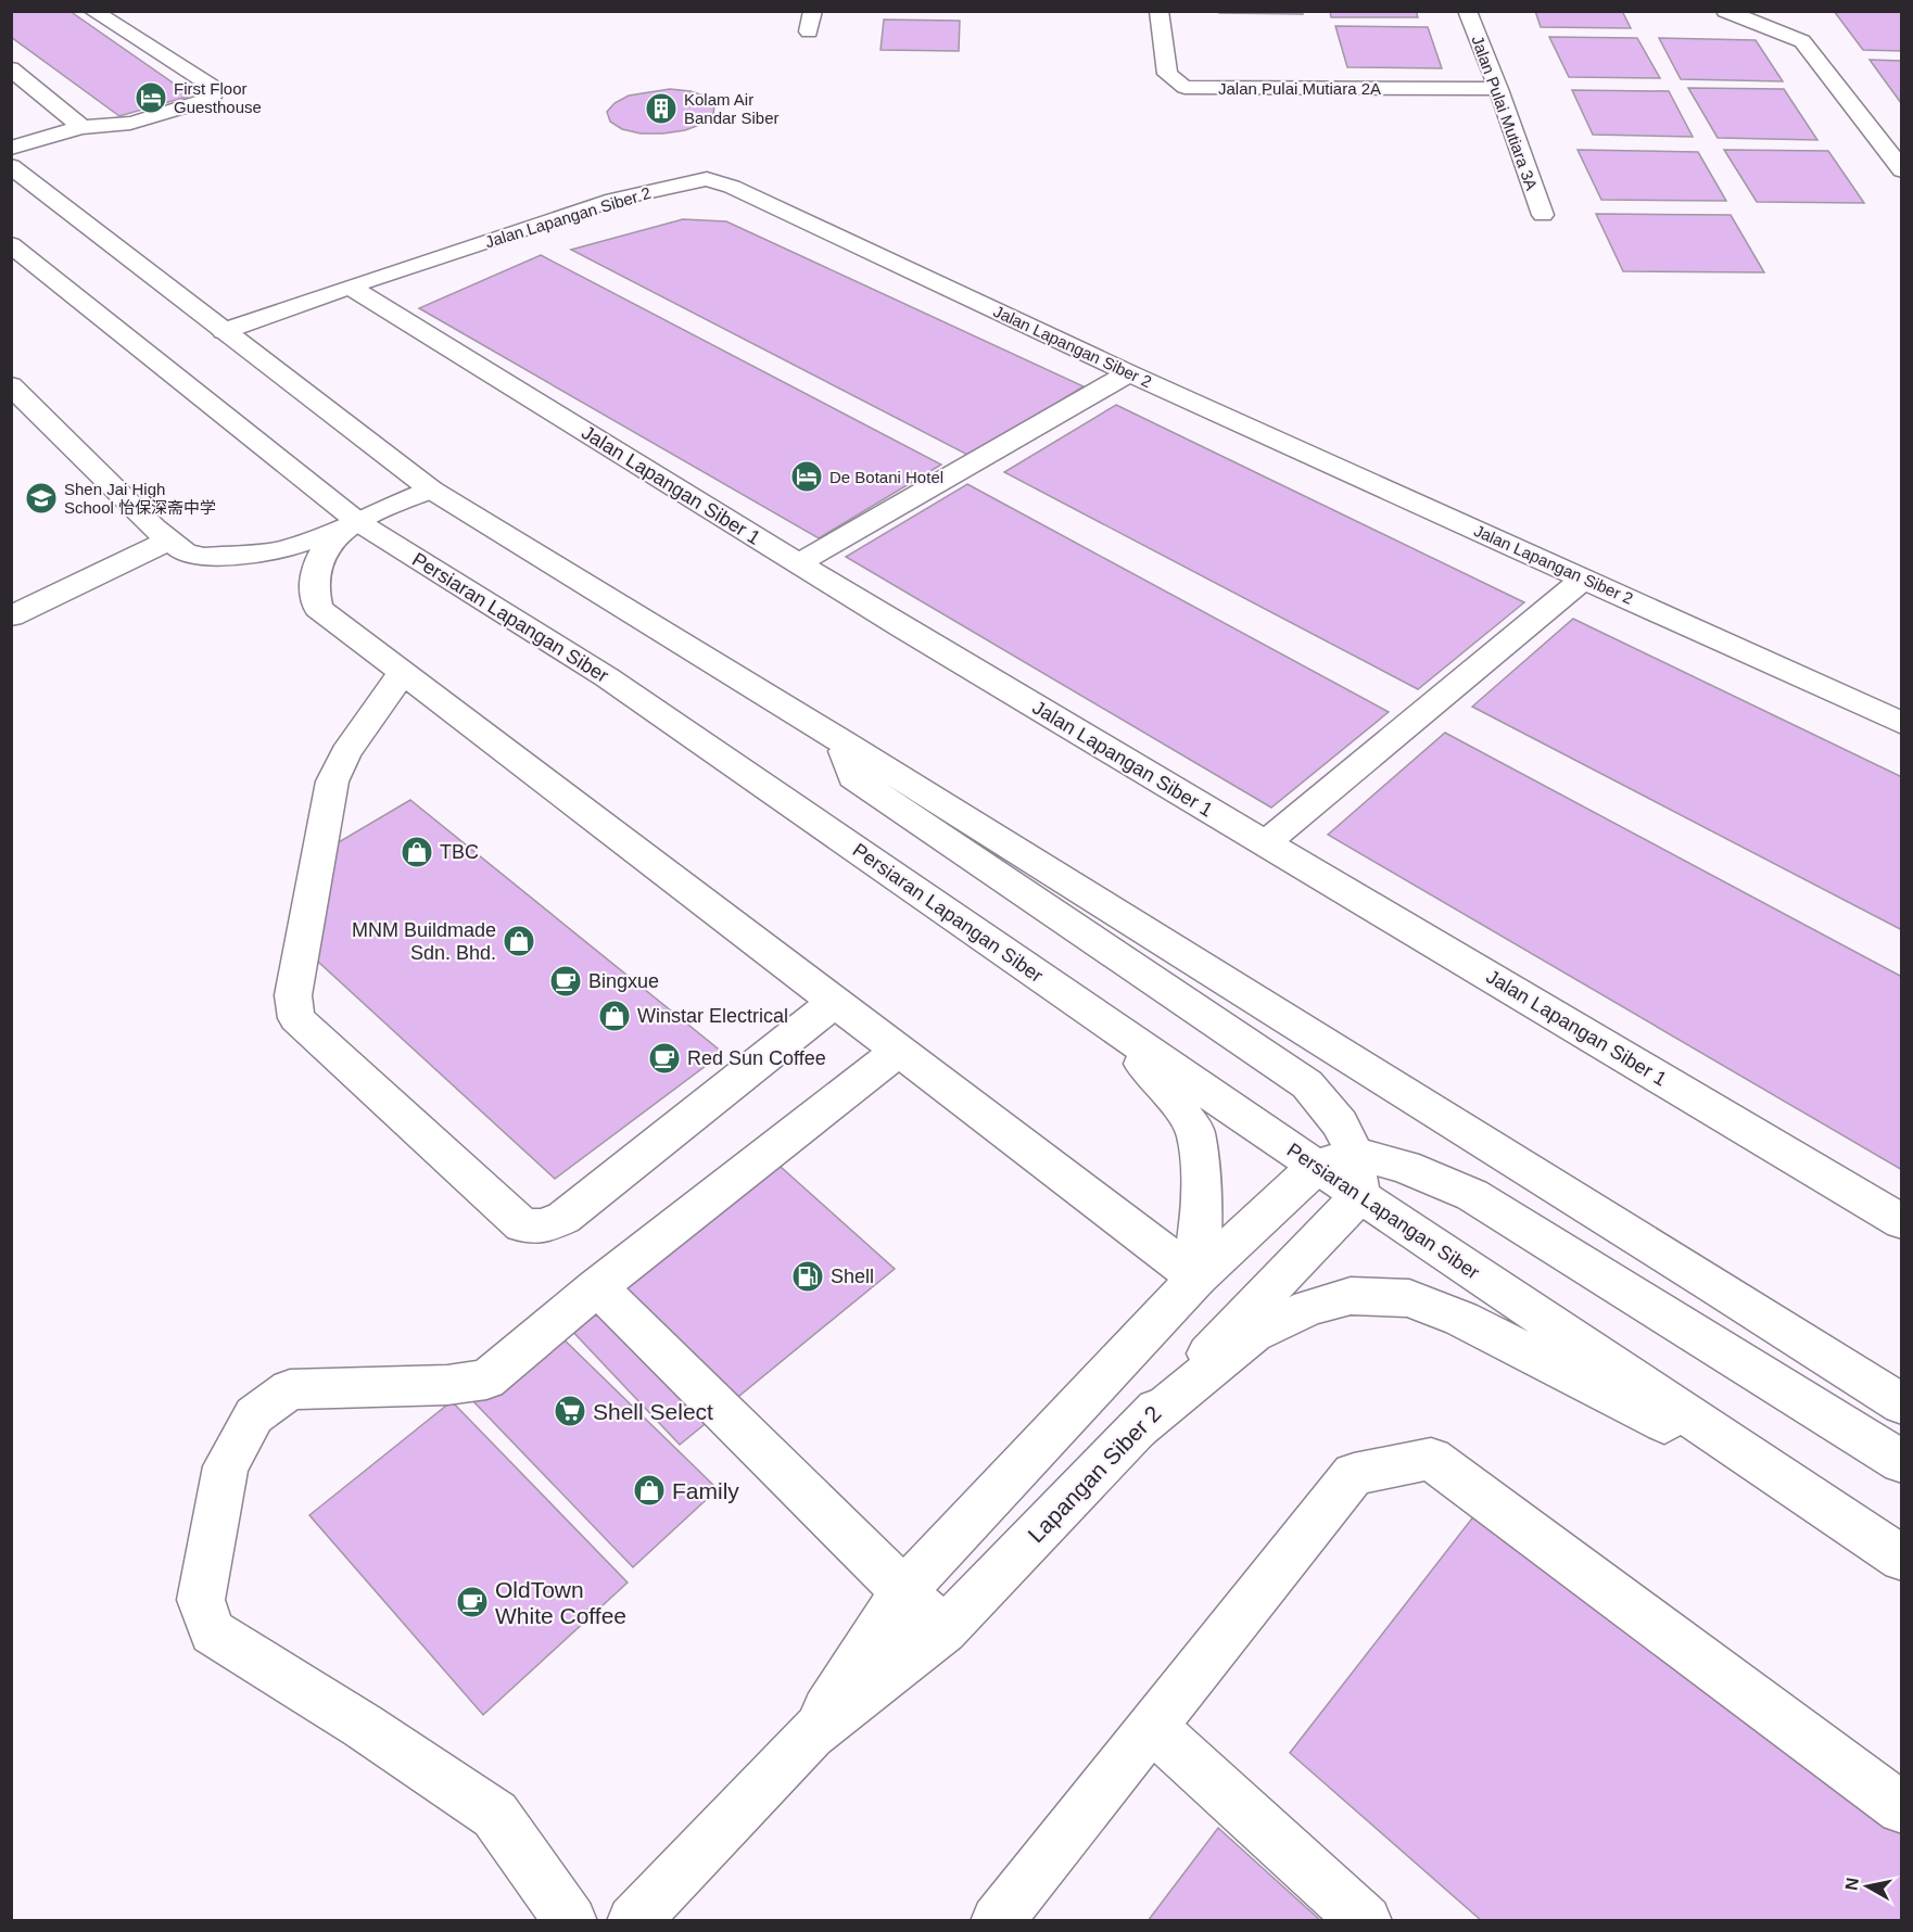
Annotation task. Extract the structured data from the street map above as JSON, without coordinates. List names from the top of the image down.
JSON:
{
  "streets": {
    "street": [
      "Jalan Pulai Mutiara 2A",
      "Jalan Pulai Mutiara 3A",
      "Jalan Lapangan Siber 2",
      "Jalan Lapangan Siber 1",
      "Persiaran Lapangan Siber",
      "Lapangan Siber 2"
    ]
  },
  "crossings": [
    ["Jalan Pulai Mutiara 2A", "Jalan Pulai Mutiara 3A"],
    ["Jalan Lapangan Siber 2", "Jalan Lapangan Siber 1"],
    ["Persiaran Lapangan Siber", "Lapangan Siber 2"]
  ],
  "places": {
    "hotel": ["First Floor Guesthouse", "De Botani Hotel"],
    "building": ["Kolam Air Bandar Siber"],
    "school or university": ["Shen Jai High School 怡保深斋中学"],
    "shop": [
      "TBC",
      "MNM Buildmade Sdn. Bhd.",
      "Winstar Electrical",
      "Family"
    ],
    "cafe": ["Bingxue", "Red Sun Coffee", "OldTown White Coffee"],
    "fuel station": ["Shell"],
    "supermarket": ["Shell Select"]
  },
  "north": "left"
}
